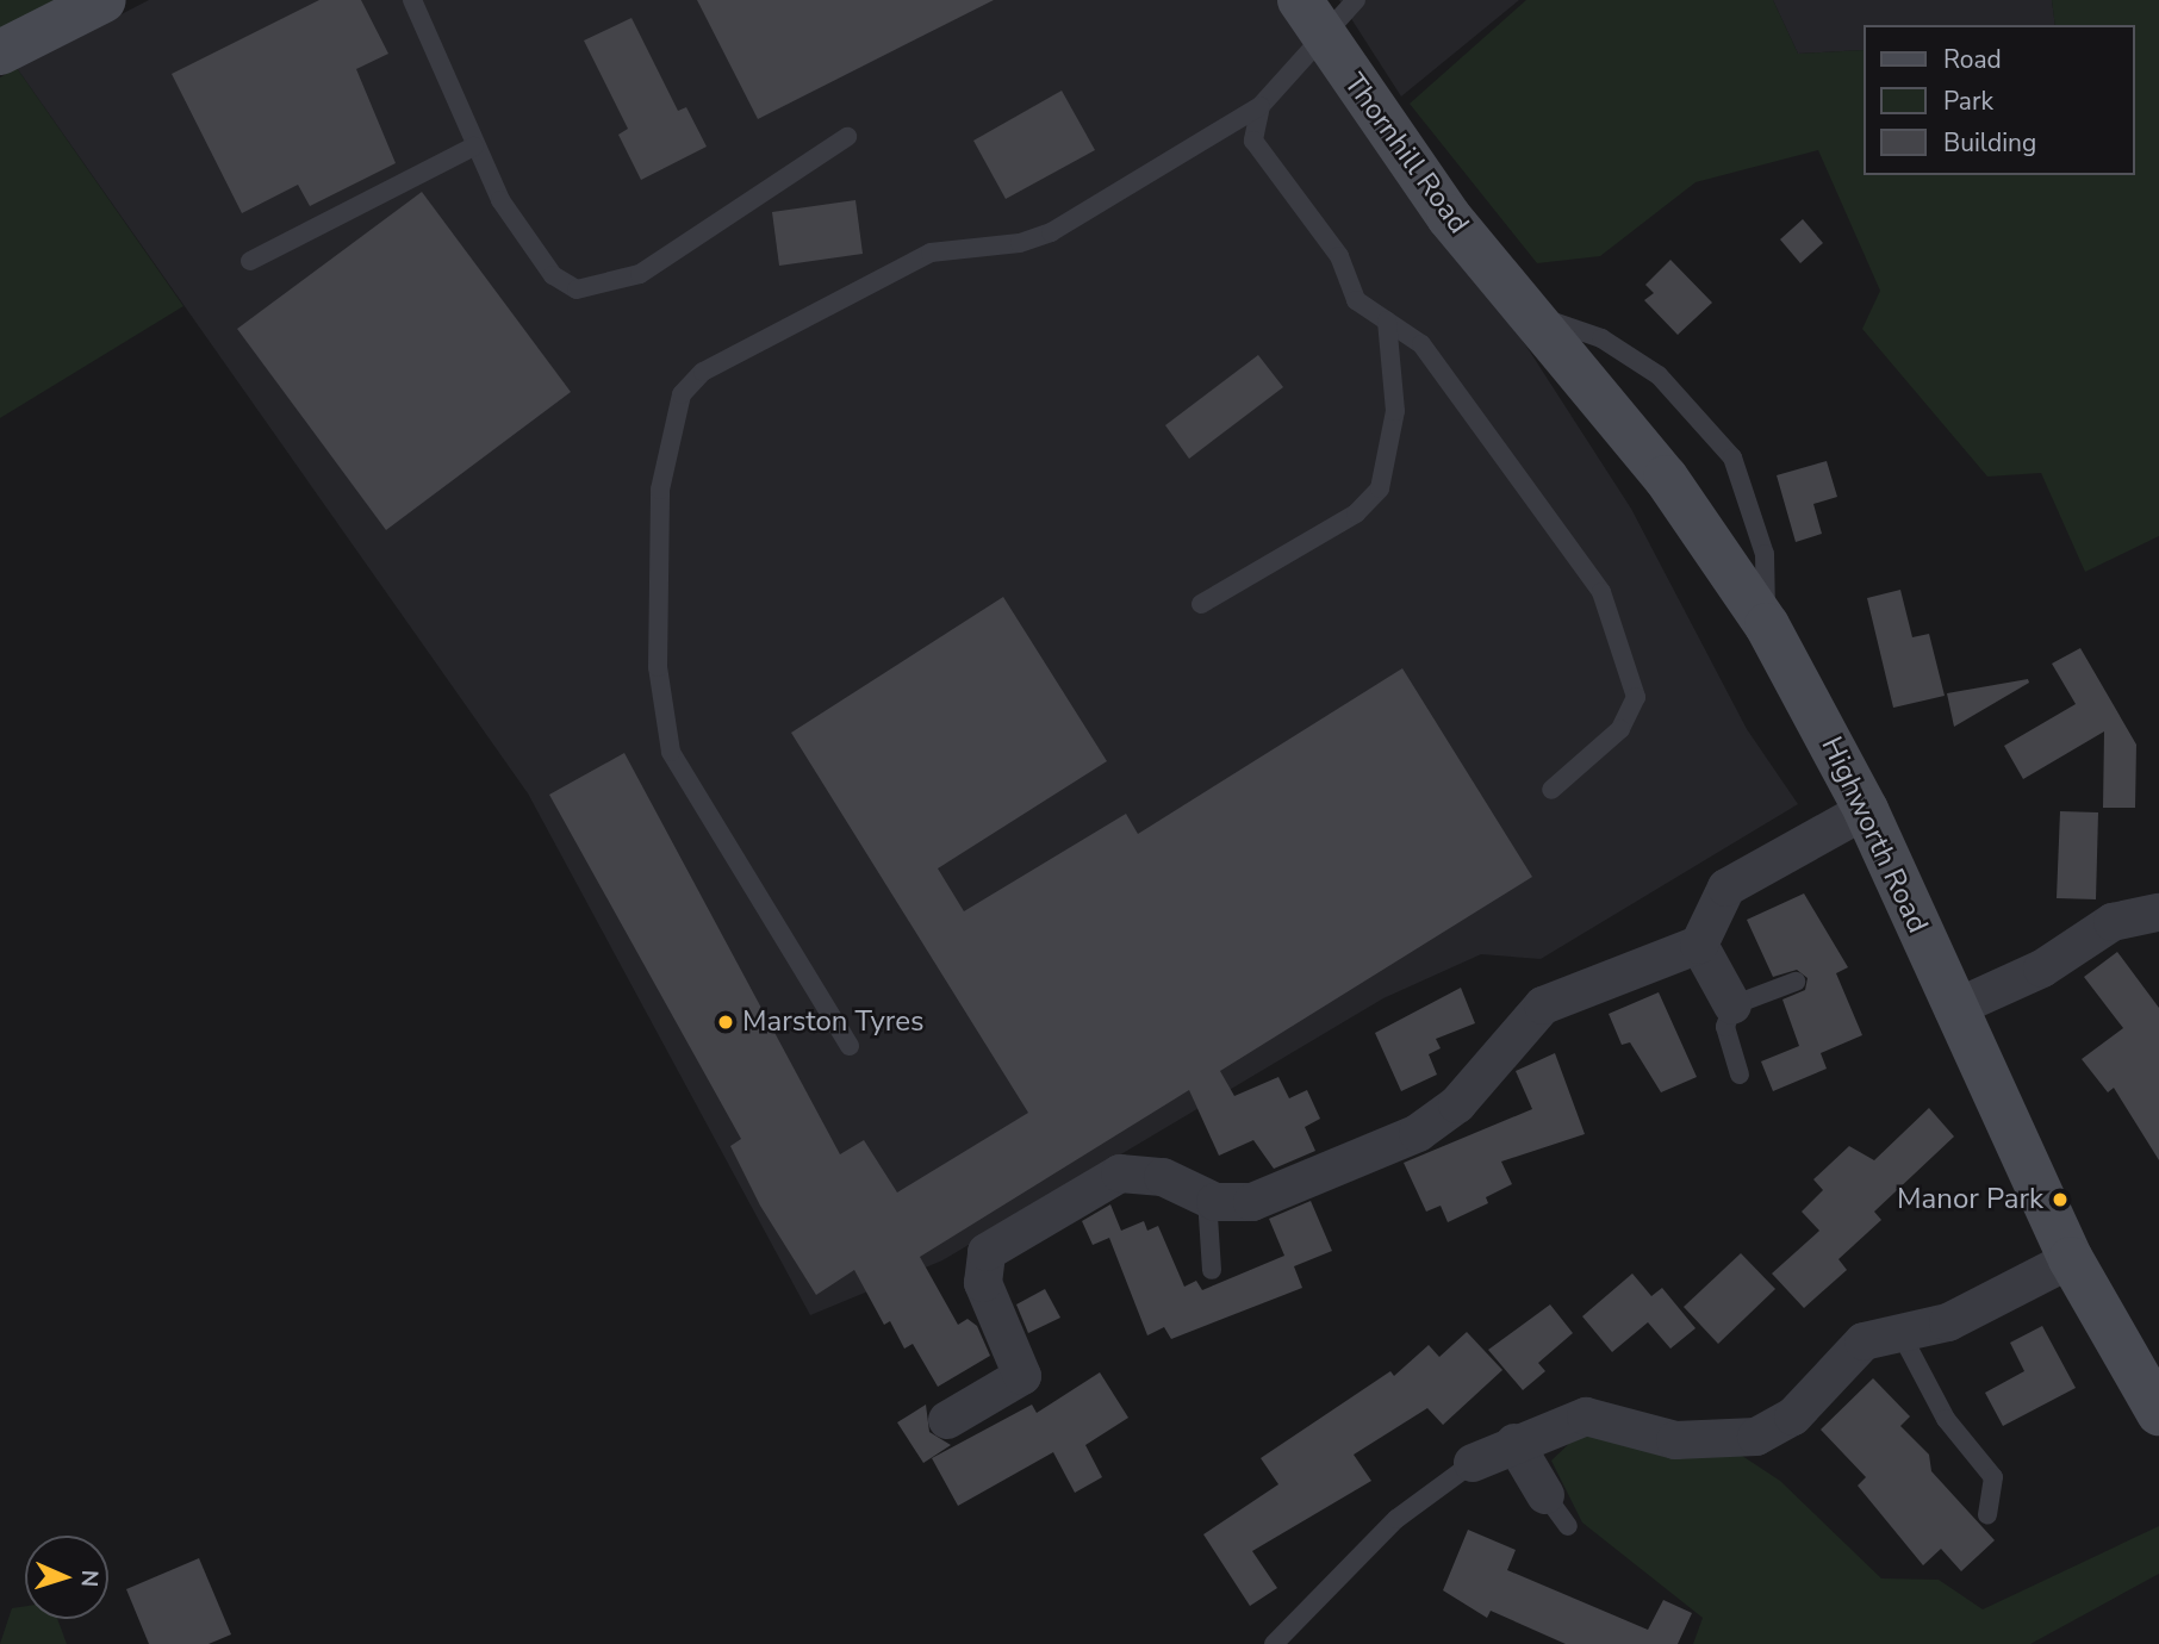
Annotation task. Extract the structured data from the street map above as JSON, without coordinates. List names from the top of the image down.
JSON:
{
  "streets": {
    "street": ["Thornhill Road", "Highworth Road"]
  },
  "crossings": [
    ["Thornhill Road", "Highworth Road"]
  ],
  "places": ["Marston Tyres", "Manor Park"],
  "legend": ["Road", "Park", "Building"],
  "north": "right"
}
